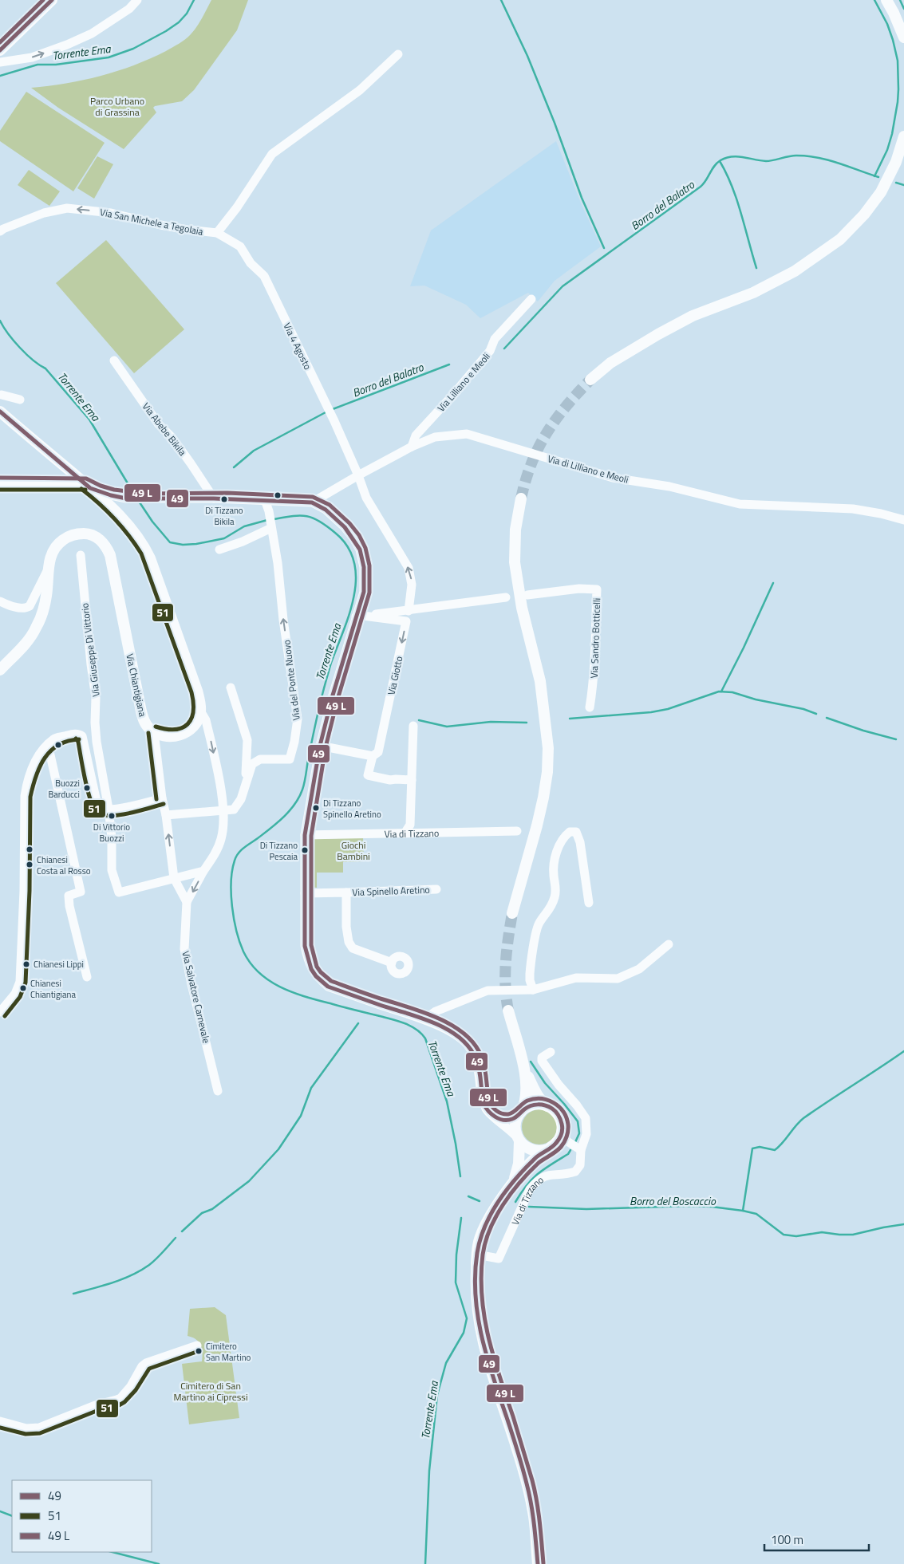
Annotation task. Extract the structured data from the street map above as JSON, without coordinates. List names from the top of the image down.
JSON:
{
  "streets": {
    "main road": ["Via Chiantigiana", "Via di Tizzano"],
    "street": [
      "Via San Michele a Tegolaia",
      "Via 4 Agosto",
      "Via Lilliano e Meoli",
      "Via Abebe Bikila",
      "Via di Lilliano e Meoli",
      "Via Sandro Botticelli",
      "Via Giuseppe Di Vittorio",
      "Via Giotto",
      "Via del Ponte Nuovo",
      "Via Spinello Aretino",
      "Via Salvatore Carnevale"
    ]
  },
  "crossings": [
    ["Via San Michele a Tegolaia", "Via 4 Agosto"],
    ["Via 4 Agosto", "Via di Lilliano e Meoli"],
    ["Via Lilliano e Meoli", "Via di Lilliano e Meoli"],
    ["Via Giuseppe Di Vittorio", "Via Salvatore Carnevale"]
  ],
  "one_way": ["Via San Michele a Tegolaia"],
  "water": ["Torrente Ema", "Borro del Balatro", "Borro del Boscaccio"],
  "parks": ["Parco Urbano di Grassina", "Giochi Bambini", "Cimitero di San Martino ai Cipressi"],
  "places": [
    "Di Tizzano Bikila",
    "Buozzi Barducci",
    "Di Tizzano Spinello Aretino",
    "Di Vittorio Buozzi",
    "Di Tizzano Pescaia",
    "Chianesi Costa al Rosso",
    "Chianesi Lippi",
    "Chianesi Chiantigiana",
    "Cimitero San Martino"
  ],
  "lines": ["transit line 49", "transit line 51"],
  "legend": ["49", "51", "49 L"],
  "scale_bar": "100 m"
}
